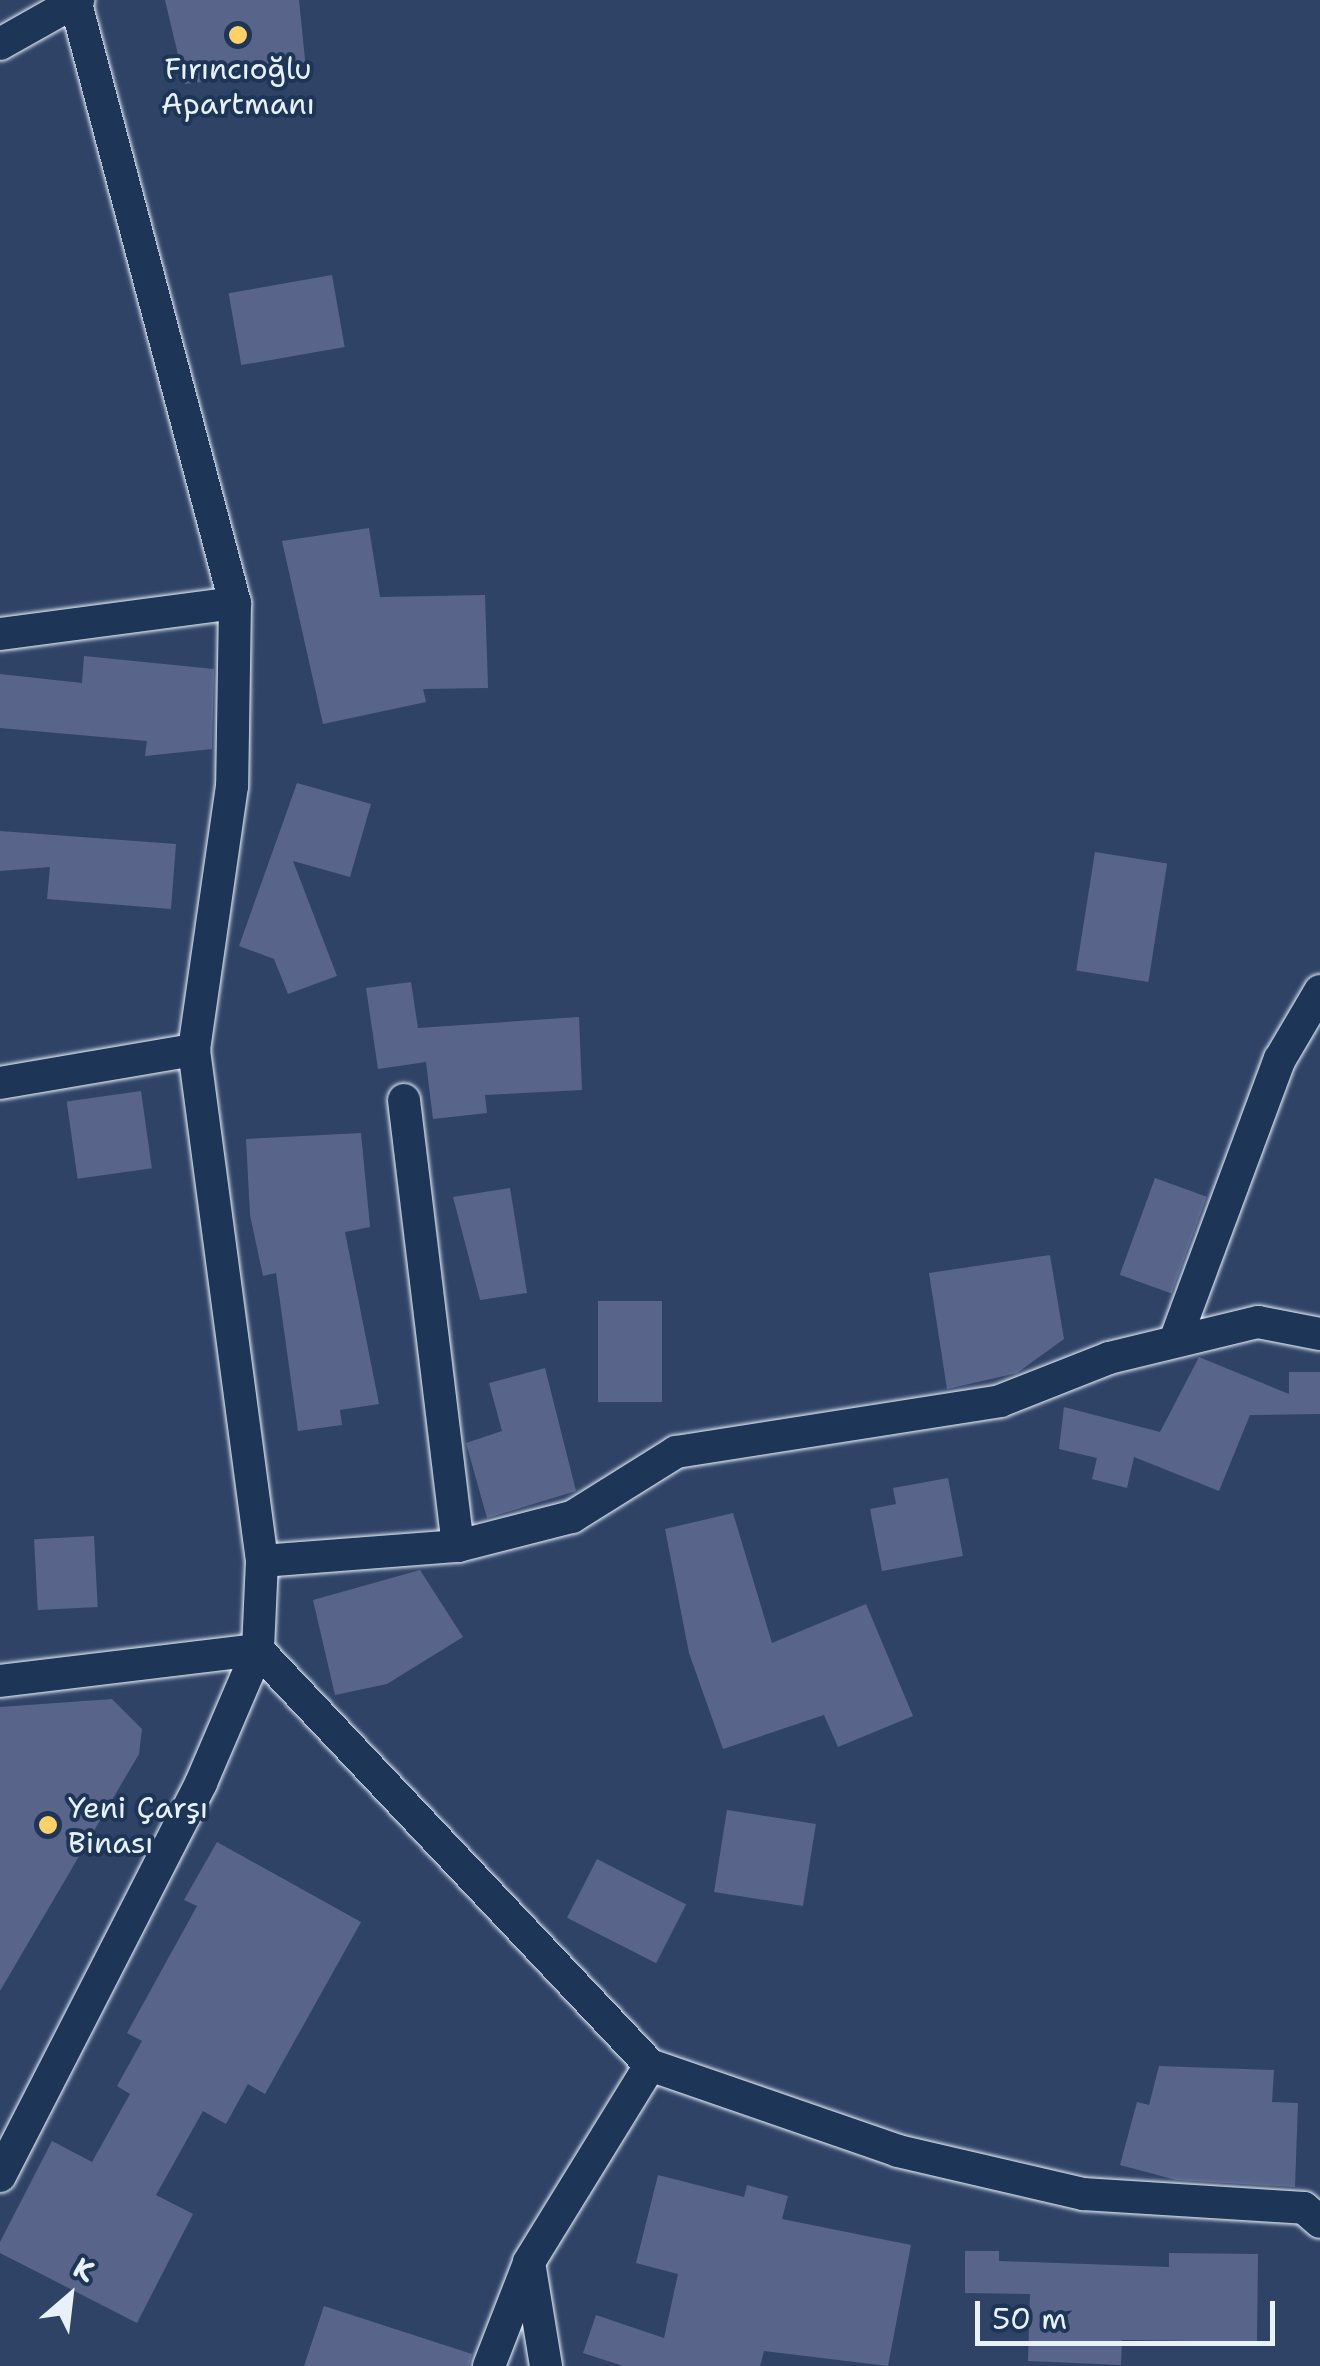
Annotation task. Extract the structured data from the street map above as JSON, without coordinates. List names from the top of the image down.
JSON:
{
  "places": ["Fırıncıoğlu Apartmanı", "Yeni Çarşı Binası"],
  "scale_bar": "50 m",
  "north": "top right"
}
